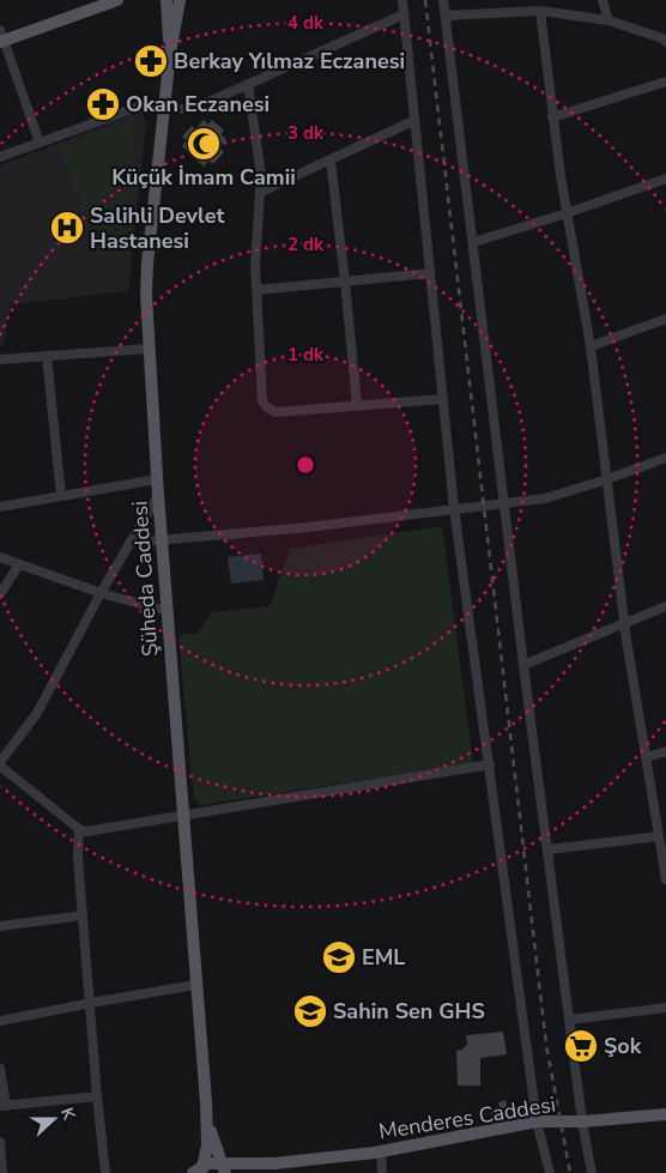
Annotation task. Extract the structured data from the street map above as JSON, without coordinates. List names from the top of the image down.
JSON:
{
  "streets": {
    "main road": ["Şüheda Caddesi", "Menderes Caddesi"]
  },
  "places": {
    "pharmacy": ["Berkay Yılmaz Eczanesi", "Okan Eczanesi"],
    "mosque": ["Küçük İmam Camii"],
    "hospital": ["Salihli Devlet Hastanesi"],
    "school or university": ["EML", "Sahin Sen GHS"],
    "supermarket": ["Şok"]
  },
  "north": "right",
  "rings": [
    "4 dk",
    "3 dk",
    "2 dk",
    "1 dk"
  ]
}
